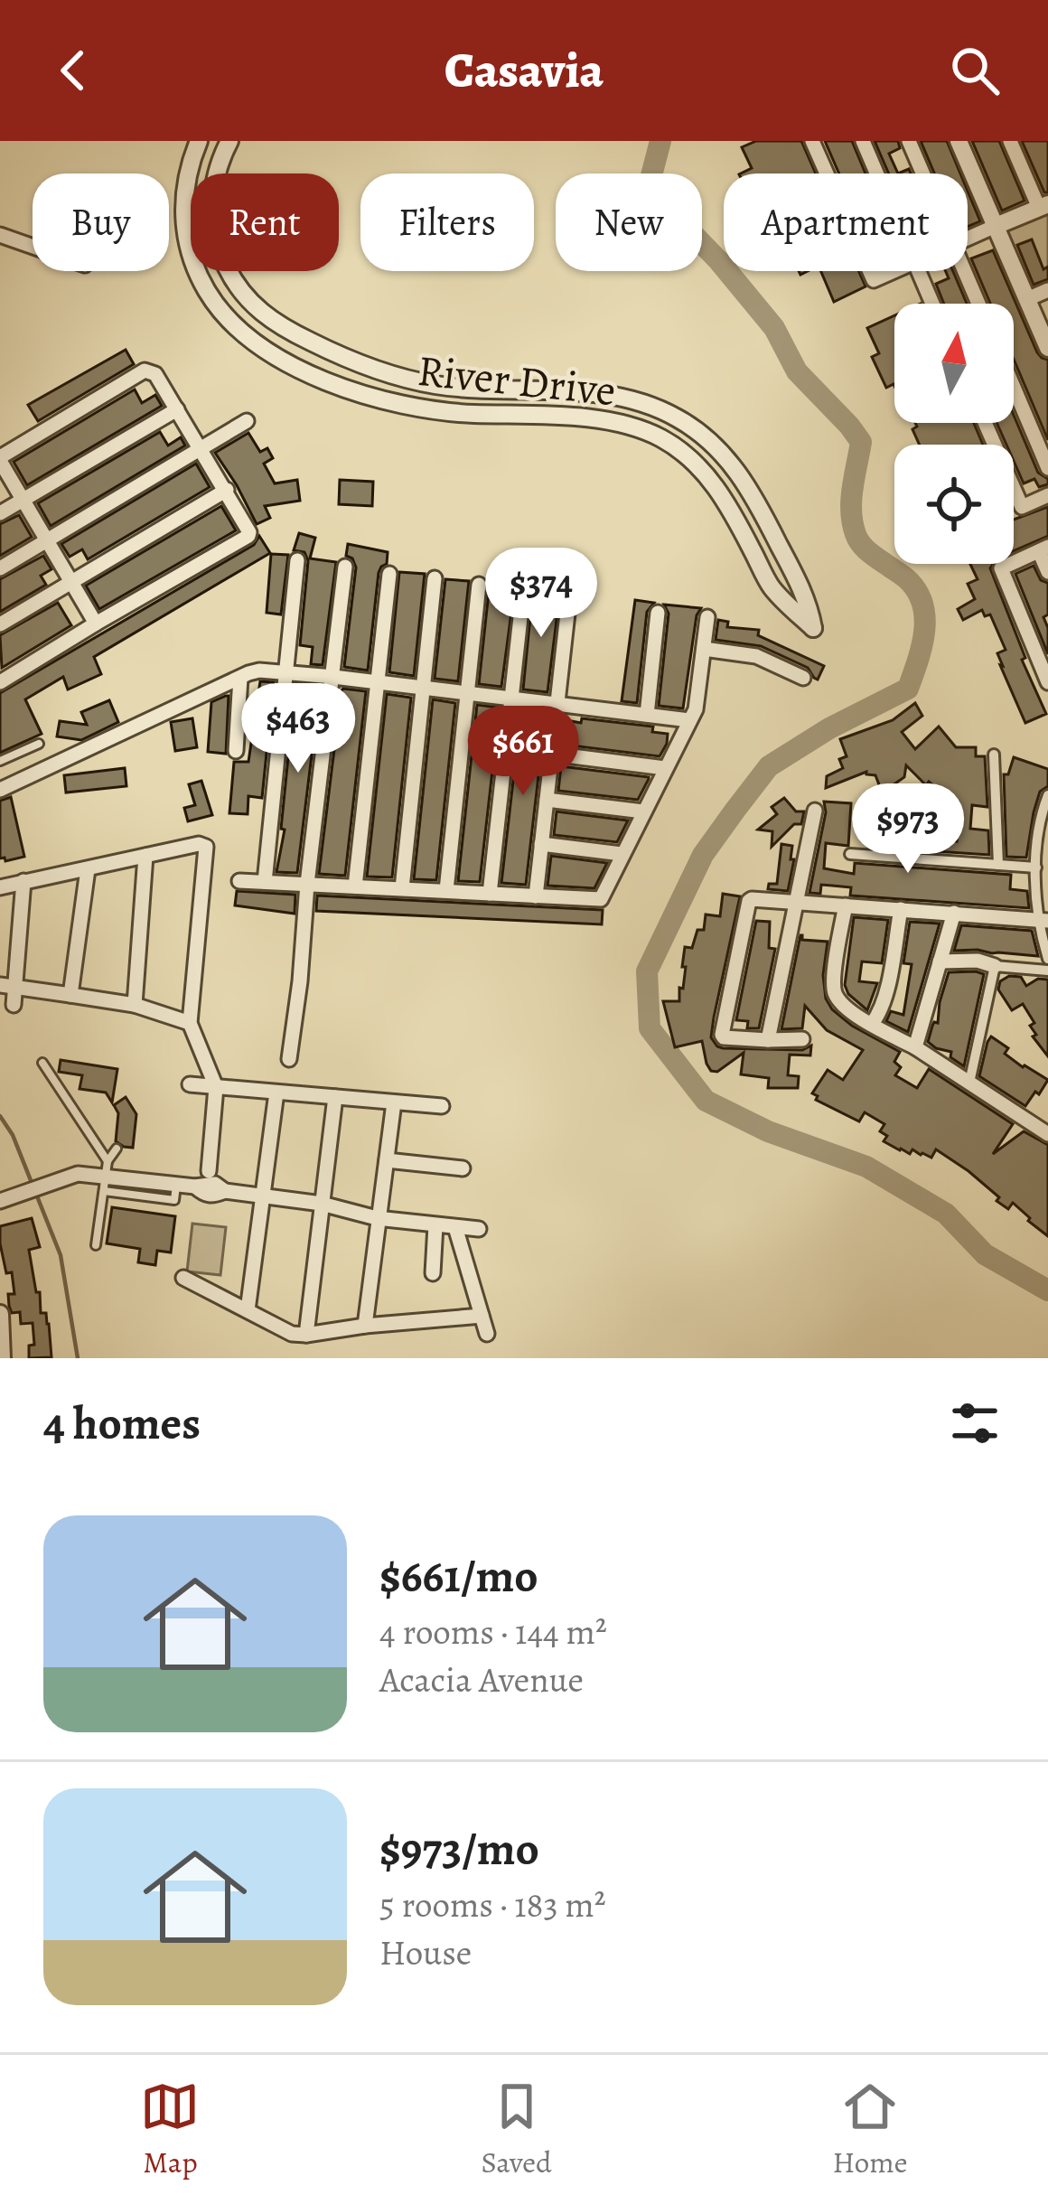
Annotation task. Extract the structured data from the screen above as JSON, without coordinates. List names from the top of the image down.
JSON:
{
  "streets": {
    "street": ["River Drive"]
  },
  "north": "top",
  "page": {
    "header": "Casavia",
    "chip": [
      "Buy",
      "Rent",
      "Filters",
      "New",
      "Apartment"
    ],
    "price": [
      "$374",
      "$463",
      "$661",
      "$973"
    ],
    "heading": "4 homes",
    "list": [
      {
        "name": "$661/mo",
        "note": "4 rooms · 144 m² · Acacia Avenue"
      },
      {
        "name": "$973/mo",
        "note": "5 rooms · 183 m² · House"
      }
    ],
    "tabs": ["Map", "Saved", "Home"]
  }
}
